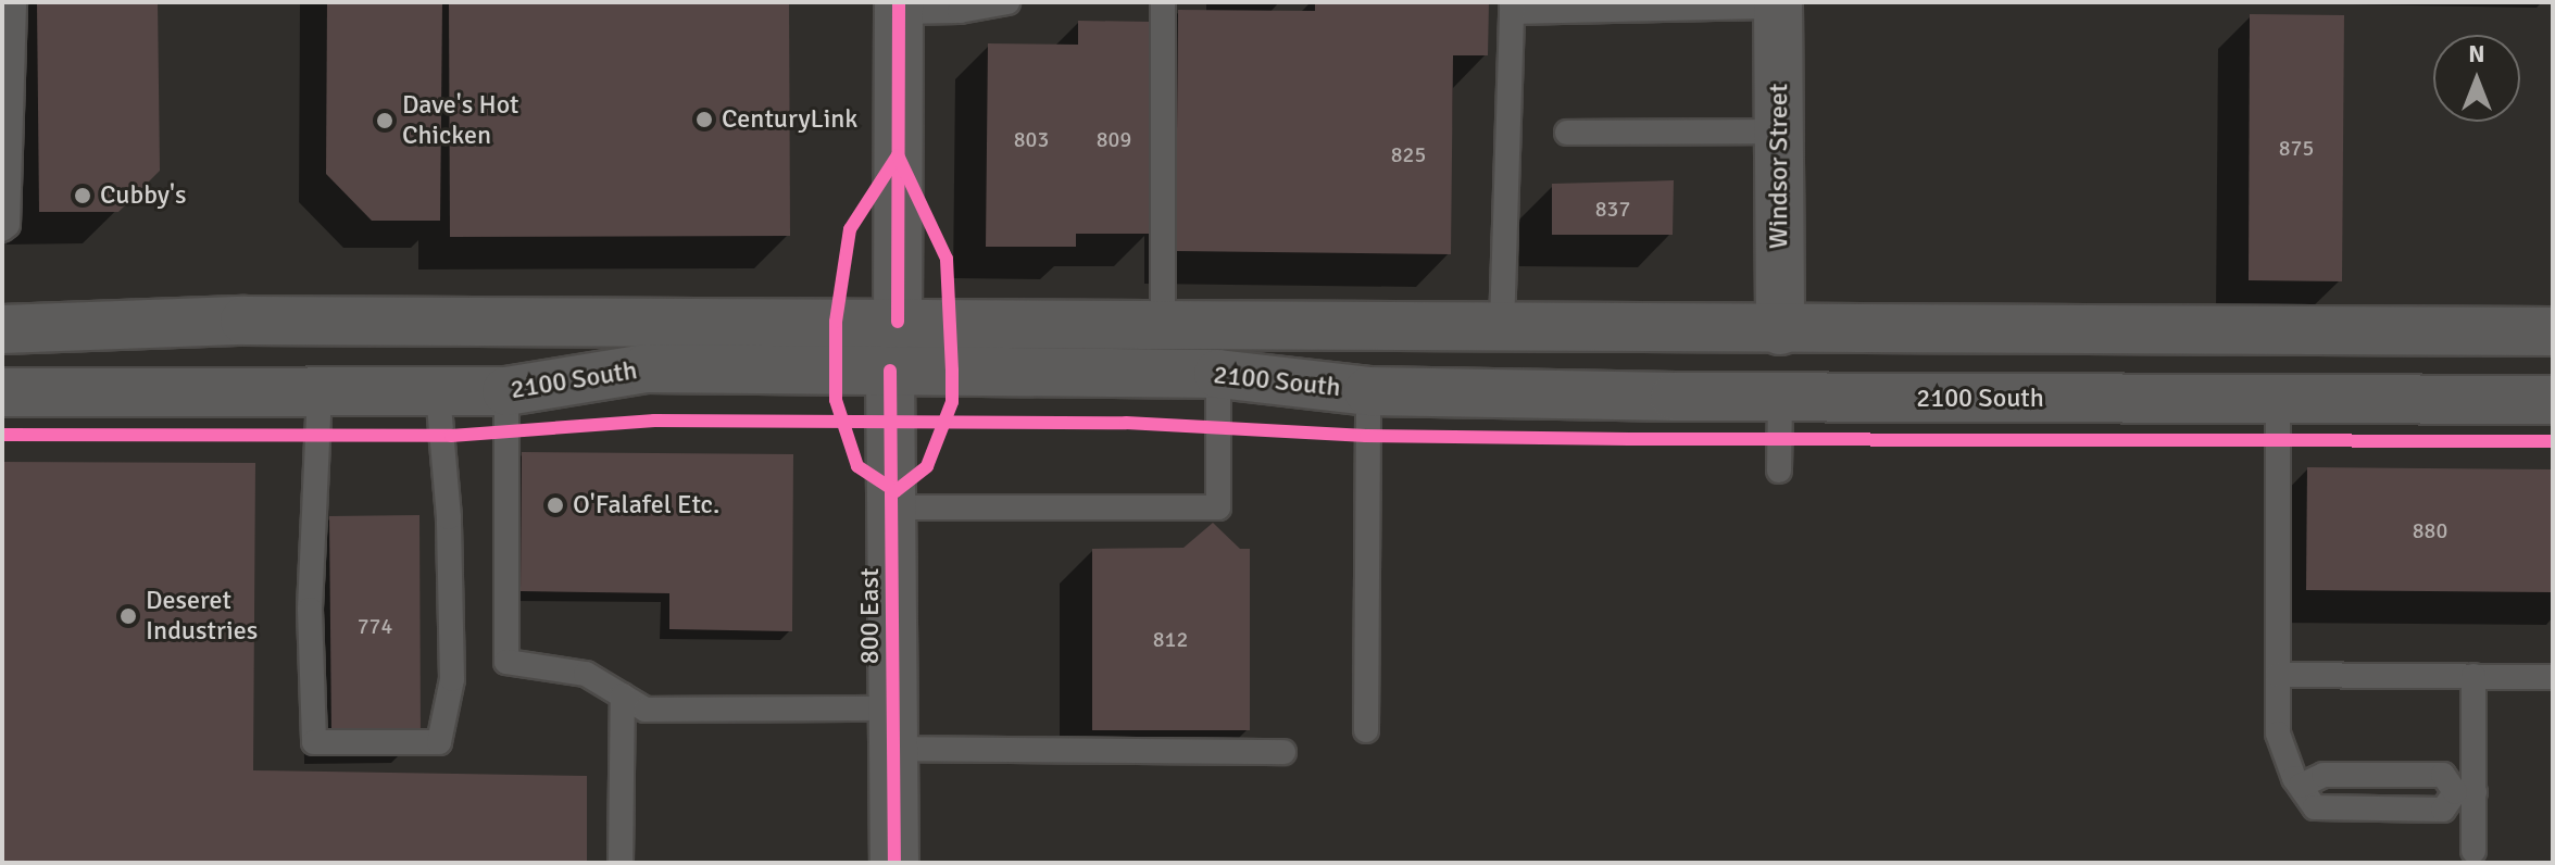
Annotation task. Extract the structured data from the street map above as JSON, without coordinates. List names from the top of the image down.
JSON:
{
  "streets": {
    "main road": ["Windsor Street", "2100 South", "800 East"]
  },
  "crossings": [
    ["Windsor Street", "2100 South"],
    ["2100 South", "800 East"]
  ],
  "places": [
    "CenturyLink",
    "Dave's Hot Chicken",
    "Cubby's",
    "O'Falafel Etc.",
    "Deseret Industries"
  ],
  "house_numbers": [
    "803",
    "809",
    "875",
    "825",
    "837",
    "880",
    "774",
    "812"
  ],
  "north": "top"
}
